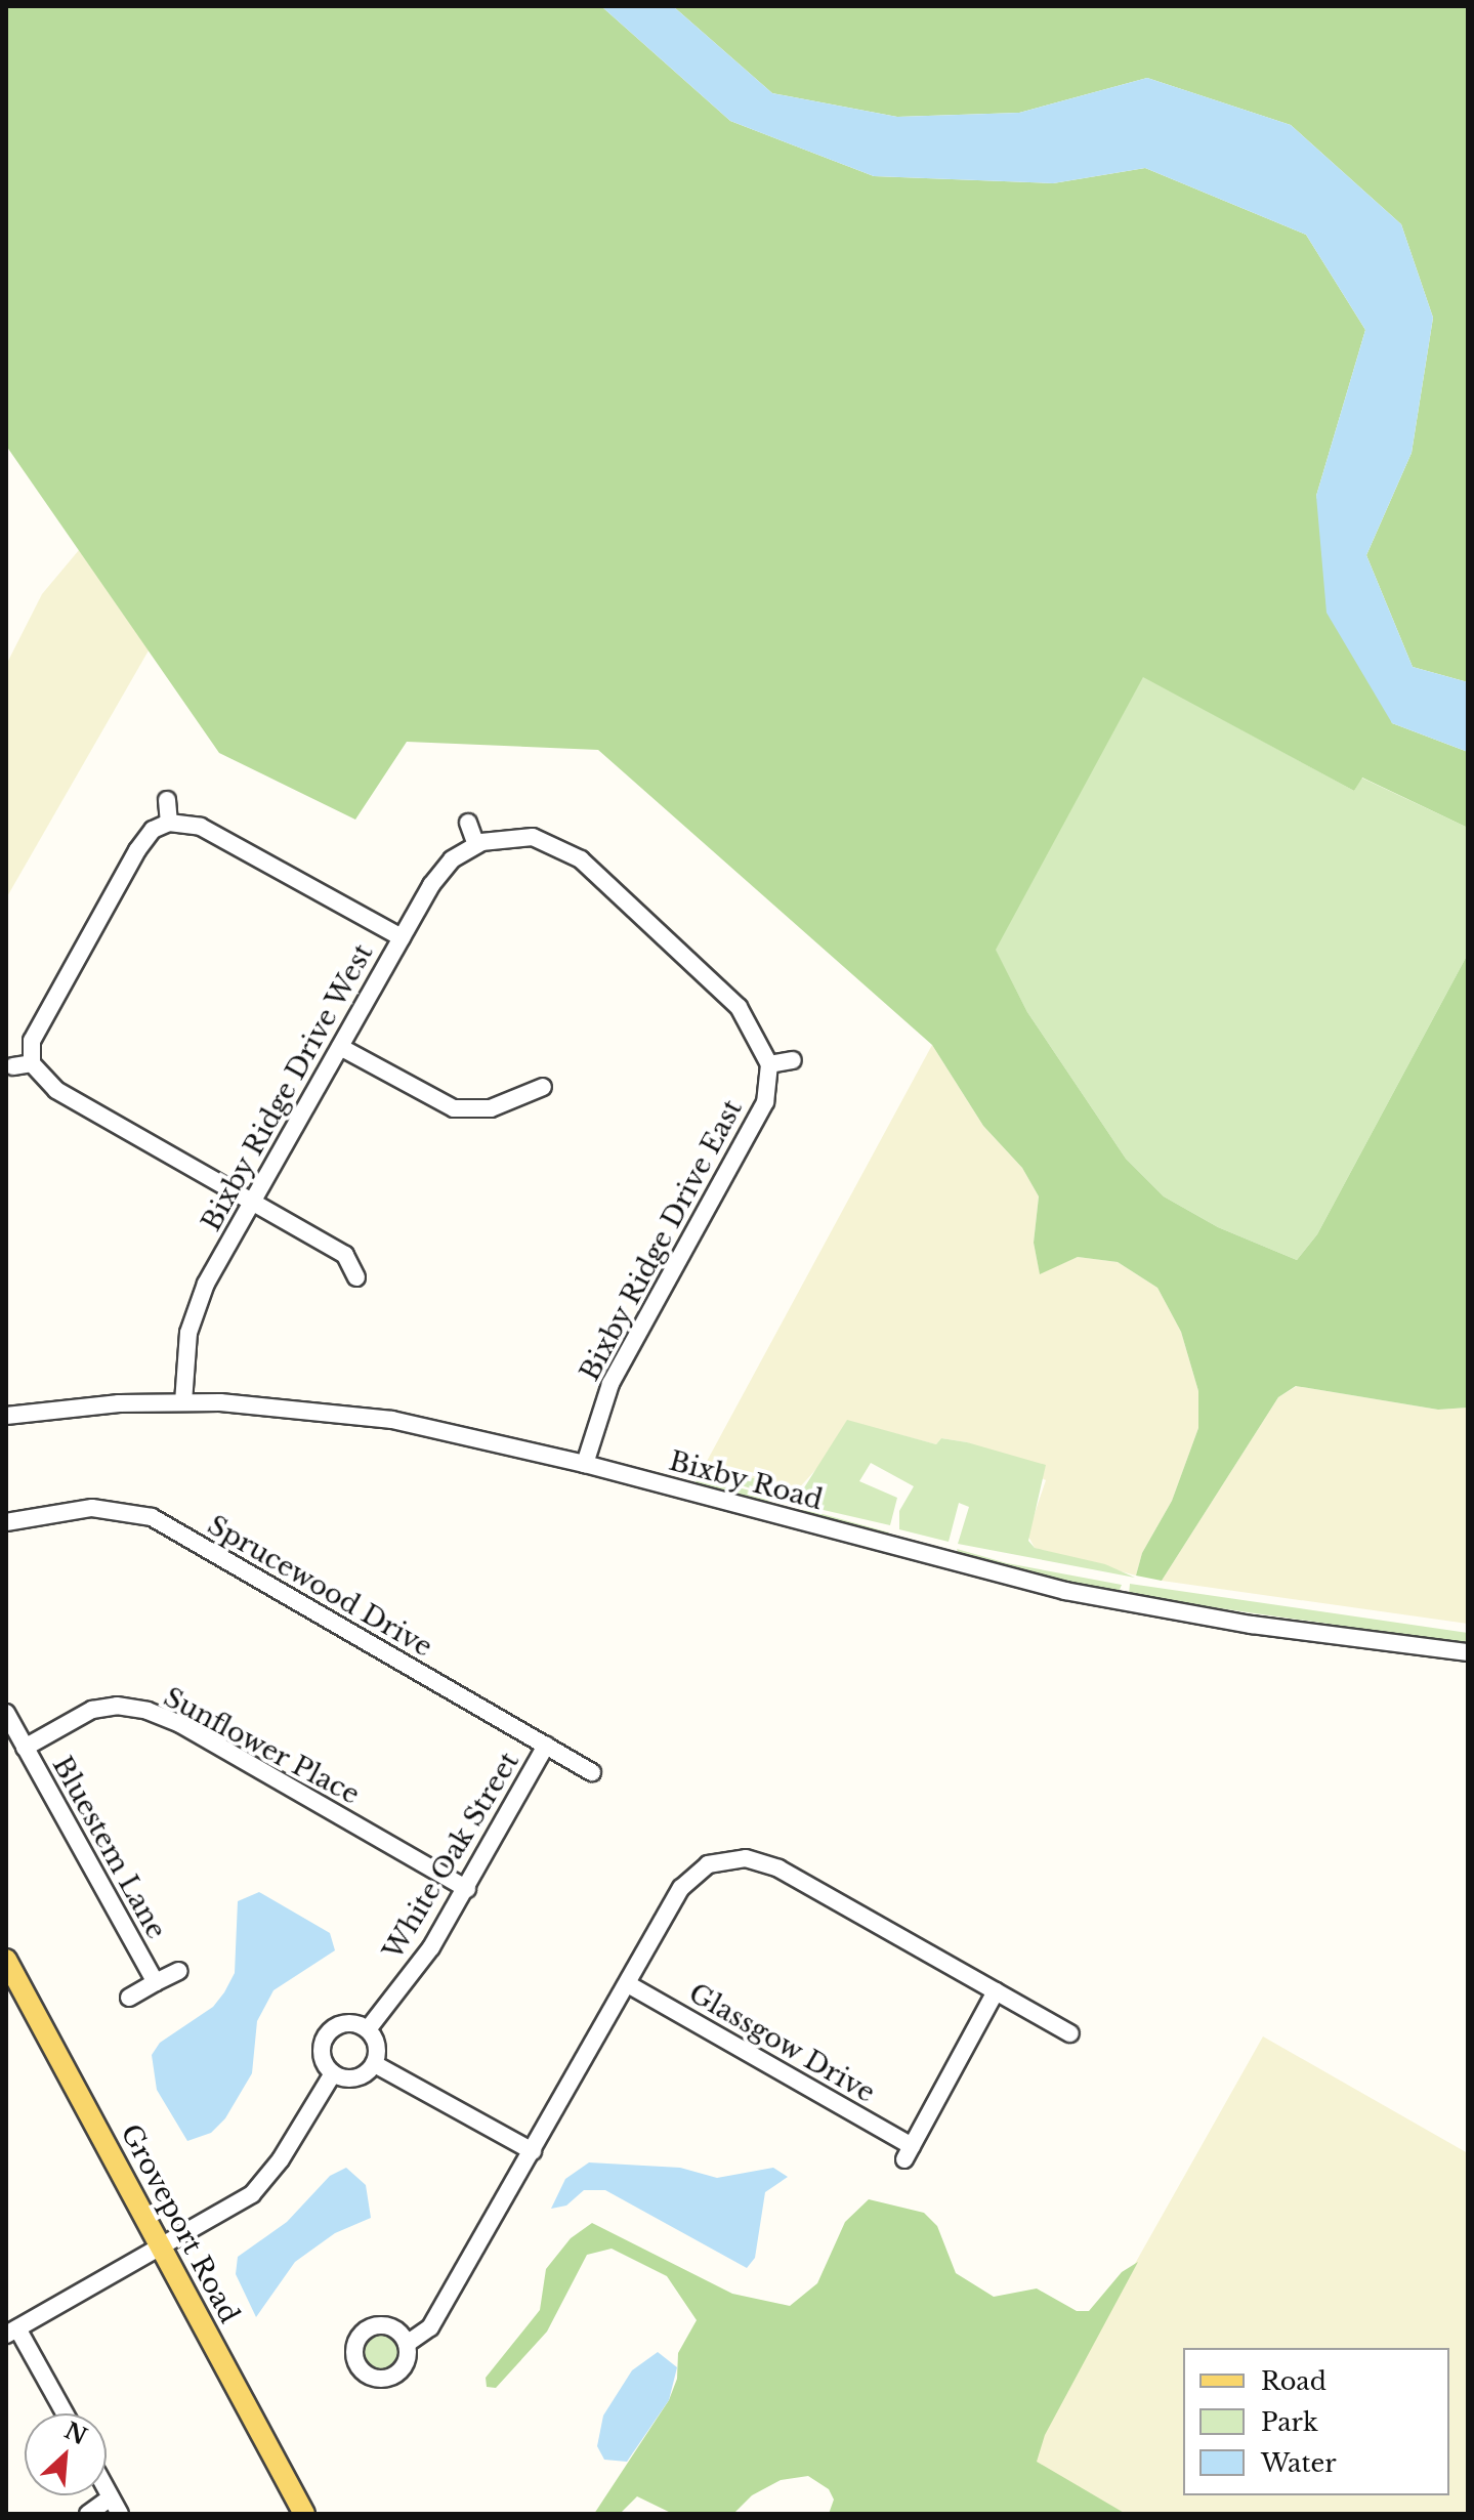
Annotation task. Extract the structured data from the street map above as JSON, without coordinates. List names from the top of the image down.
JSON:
{
  "streets": {
    "main road": ["Groveport Road"],
    "street": [
      "Bixby Ridge Drive West",
      "Bixby Ridge Drive East",
      "Bixby Road",
      "Sprucewood Drive",
      "Sunflower Place",
      "Bluestem Lane",
      "White Oak Street",
      "Glassgow Drive"
    ]
  },
  "crossings": [
    ["Bixby Ridge Drive West", "Bixby Ridge Drive East"],
    ["Bixby Ridge Drive West", "Bixby Road"],
    ["Bixby Ridge Drive East", "Bixby Road"],
    ["Sprucewood Drive", "White Oak Street"],
    ["Sunflower Place", "Bluestem Lane"],
    ["Sunflower Place", "White Oak Street"]
  ],
  "legend": ["Road", "Park", "Water"],
  "north": "top right"
}
